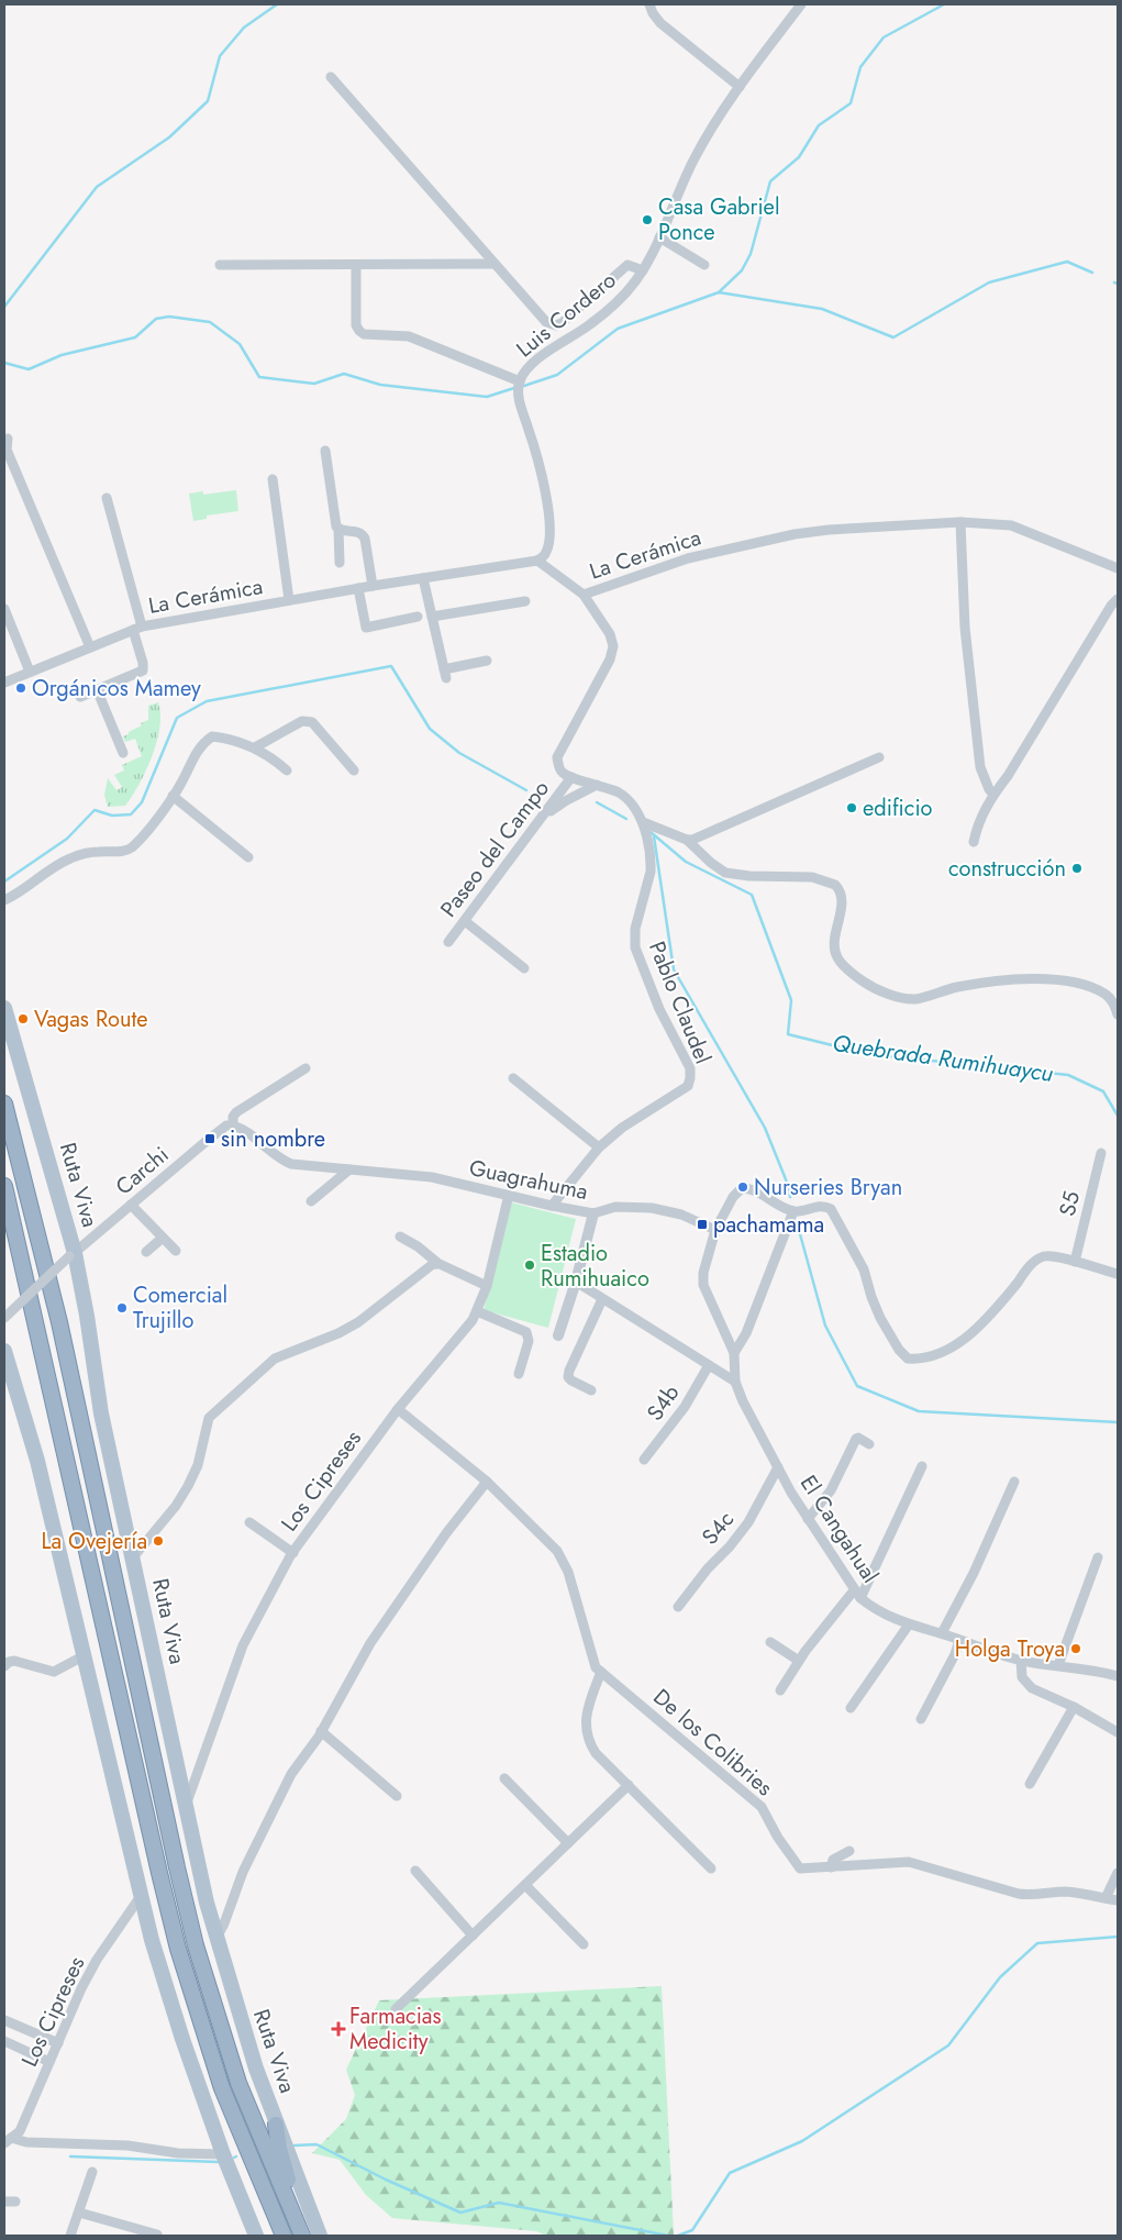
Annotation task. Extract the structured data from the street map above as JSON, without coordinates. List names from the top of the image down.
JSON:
{
  "streets": {
    "highway": ["Ruta Viva"],
    "street": [
      "Luis Cordero",
      "La Cerámica",
      "Paseo del Campo",
      "Pablo Claudel",
      "Carchi",
      "Guagrahuma",
      "S5",
      "S4b",
      "Los Cipreses",
      "S4c",
      "El Cangahual",
      "De los Colibries"
    ]
  },
  "crossings": [
    ["Luis Cordero", "La Cerámica"],
    ["Paseo del Campo", "Pablo Claudel"],
    ["Pablo Claudel", "Guagrahuma"],
    ["Carchi", "Guagrahuma"],
    ["Carchi", "Ruta Viva"],
    ["Guagrahuma", "Los Cipreses"],
    ["Guagrahuma", "El Cangahual"],
    ["Ruta Viva", "Los Cipreses"],
    ["Los Cipreses", "De los Colibries"],
    ["S4c", "El Cangahual"]
  ],
  "water": ["Quebrada Rumihuaycu"],
  "places": {
    "other": [
      "Casa Gabriel Ponce",
      "Orgánicos Mamey",
      "edificio",
      "construcción",
      "Vagas Route",
      "Nurseries Bryan",
      "Estadio Rumihuaico",
      "Comercial Trujillo",
      "La Ovejería",
      "Holga Troya"
    ],
    "transit": ["sin nombre", "pachamama"],
    "health": ["Farmacias Medicity"]
  }
}
